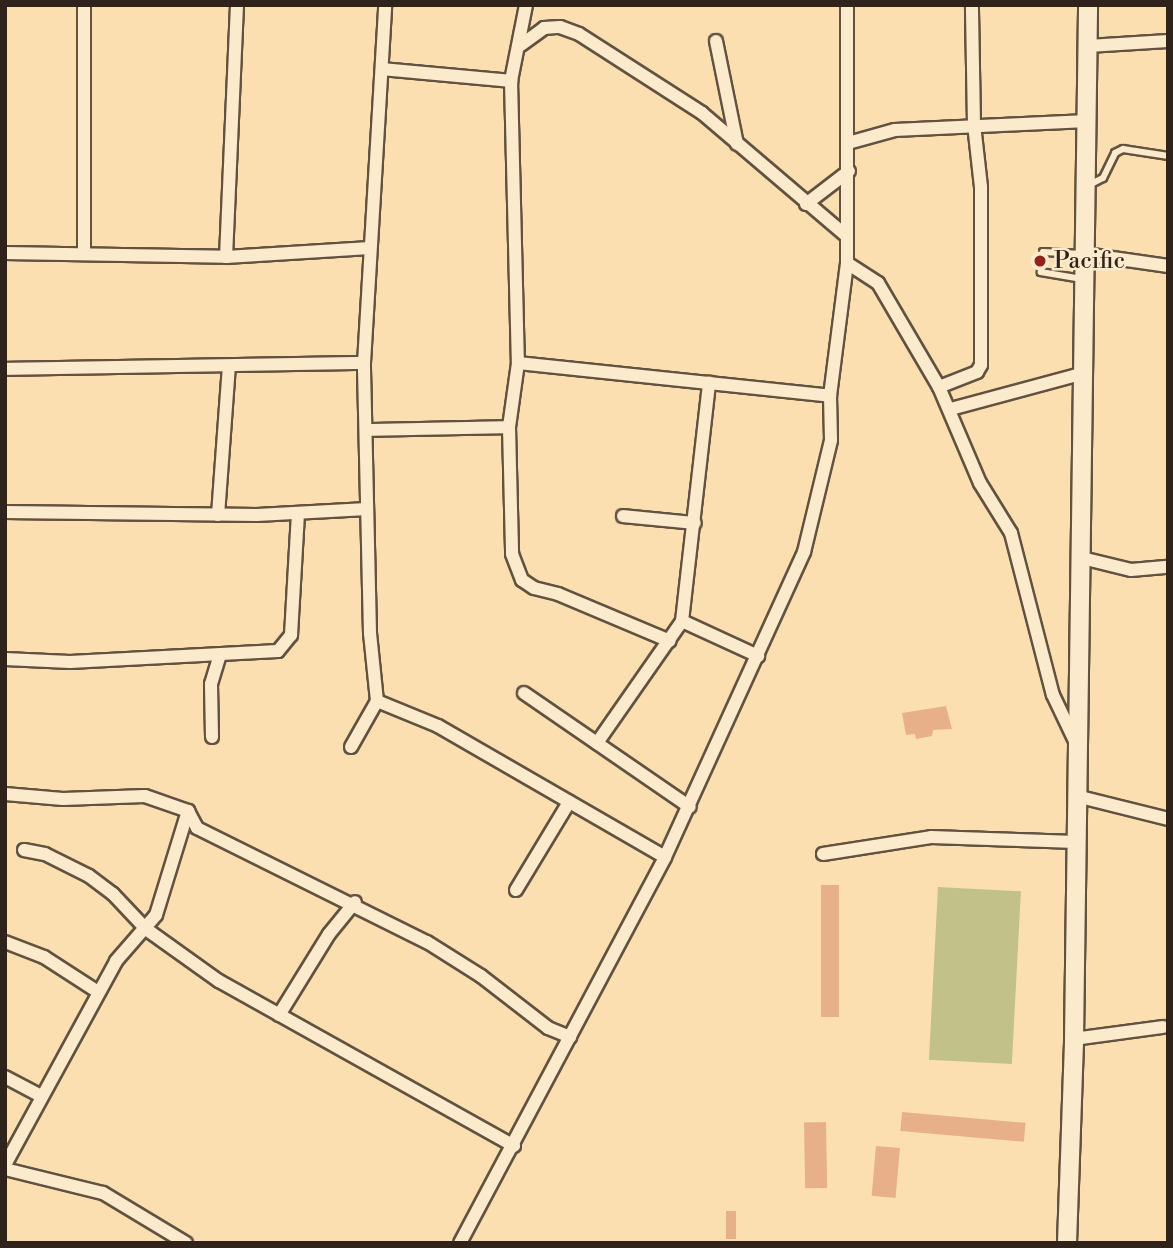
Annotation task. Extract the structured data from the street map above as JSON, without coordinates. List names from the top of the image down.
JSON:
{
  "places": ["Pacific"]
}
